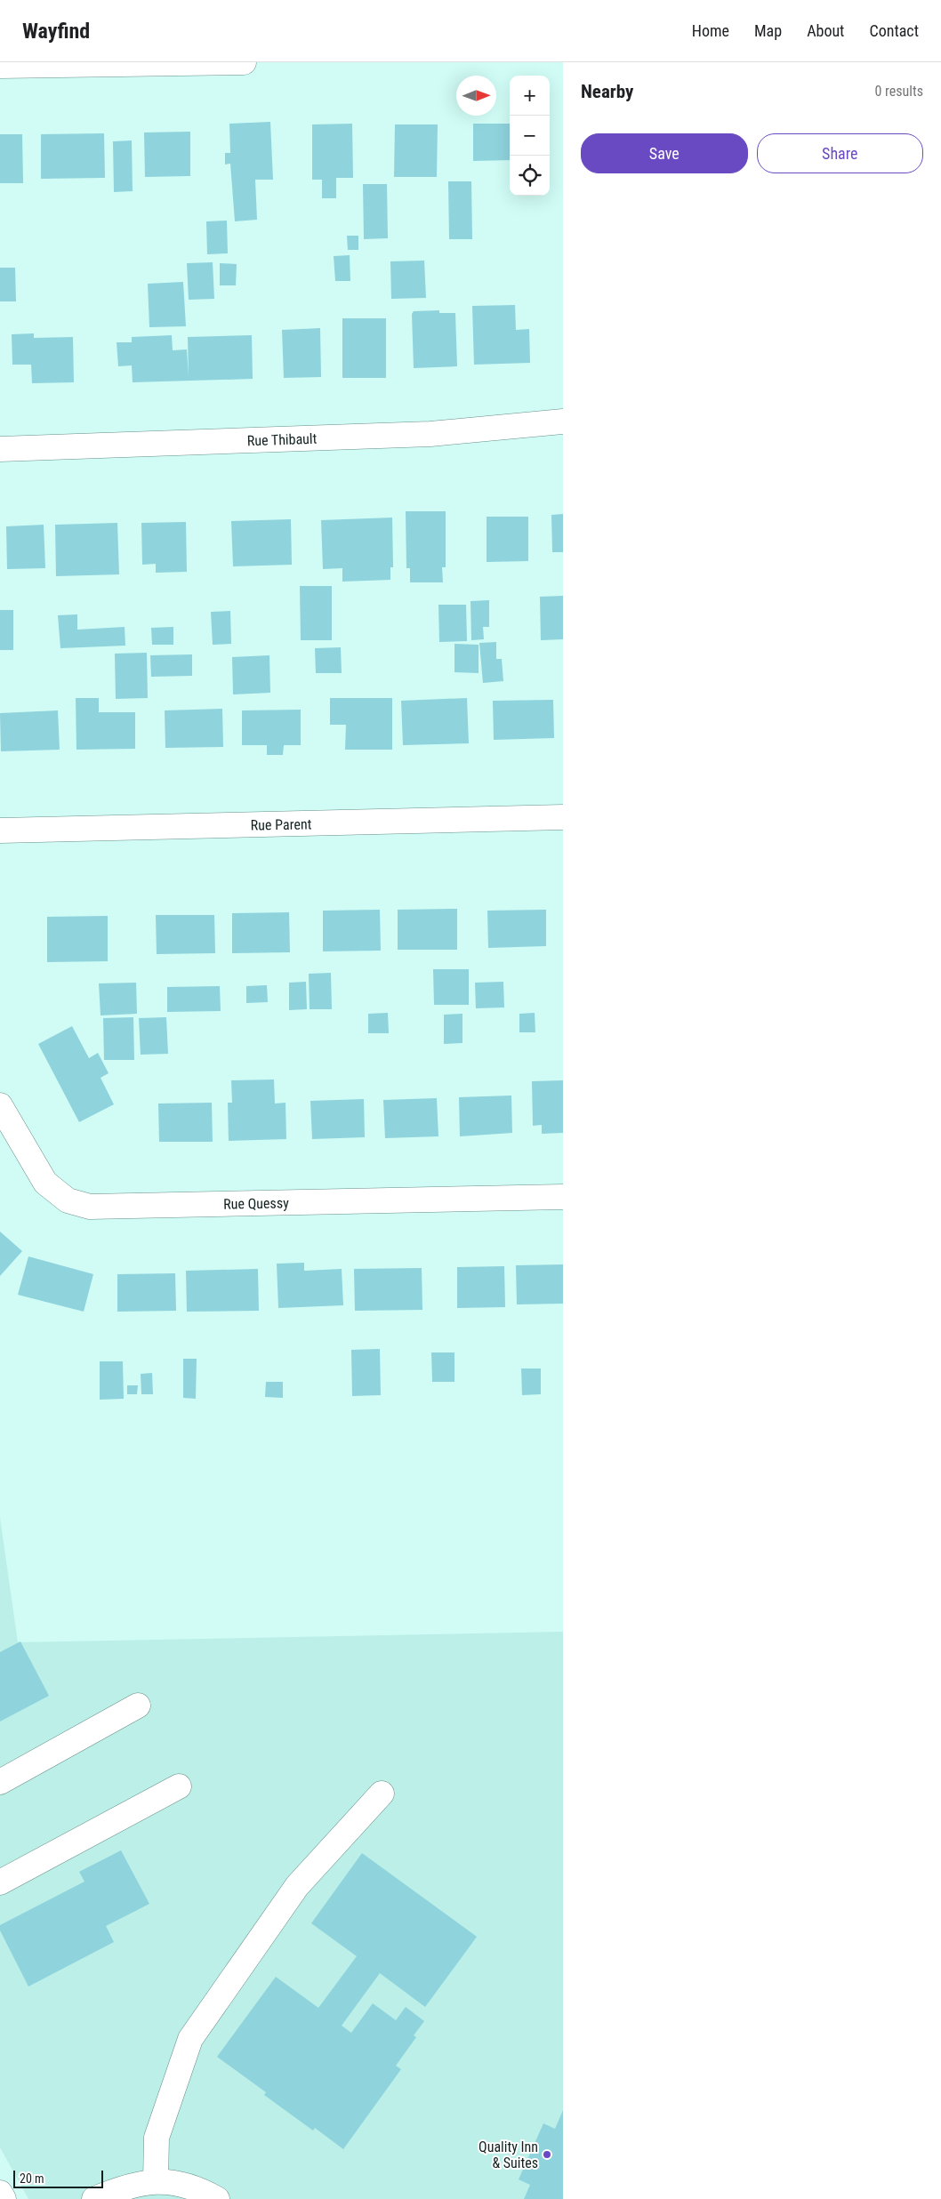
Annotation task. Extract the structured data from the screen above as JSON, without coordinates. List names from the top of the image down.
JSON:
{
  "streets": {
    "street": ["Rue Thibault", "Rue Parent", "Rue Quessy"]
  },
  "places": ["Quality Inn & Suites"],
  "scale_bar": "20 m",
  "north": "right",
  "page": {
    "header": "Wayfind",
    "nav": [
      "Home",
      "Map",
      "About",
      "Contact"
    ],
    "heading": ["Nearby", "0 results"],
    "map_buttons": ["+", "−"],
    "buttons": ["Save", "Share"],
    "scale": "20 m"
  }
}
